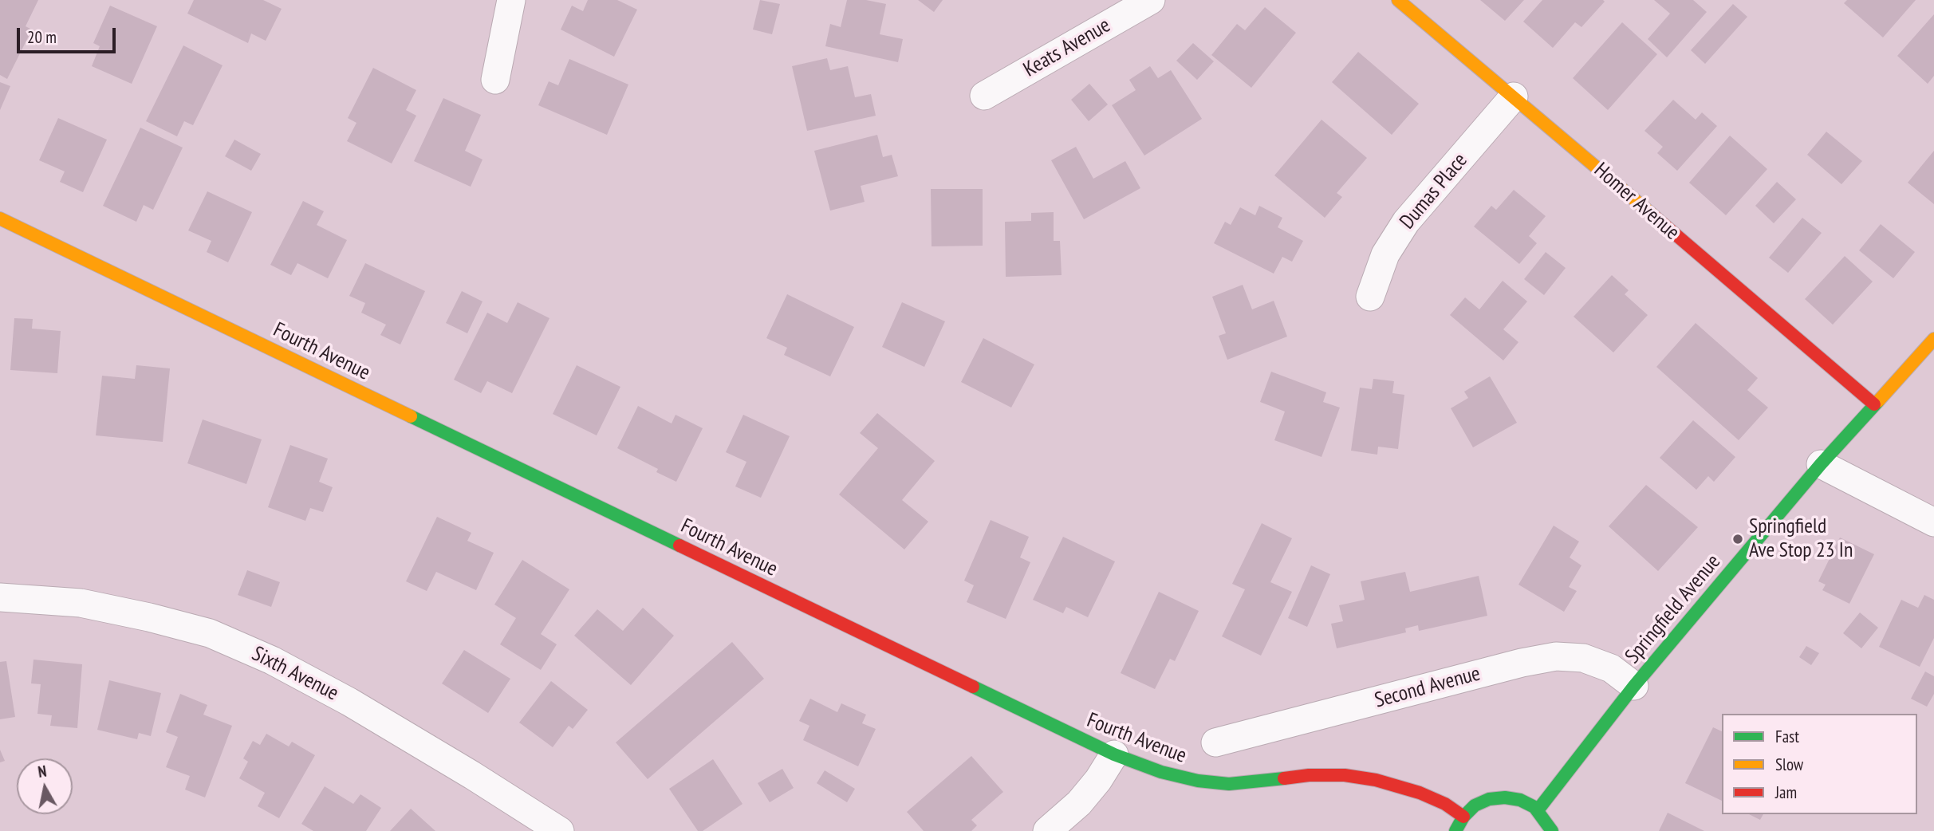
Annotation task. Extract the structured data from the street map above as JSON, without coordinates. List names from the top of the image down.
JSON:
{
  "streets": {
    "street": [
      "Keats Avenue",
      "Dumas Place",
      "Homer Avenue",
      "Fourth Avenue",
      "Springfield Avenue",
      "Sixth Avenue",
      "Second Avenue"
    ]
  },
  "crossings": [
    ["Dumas Place", "Homer Avenue"],
    ["Homer Avenue", "Springfield Avenue"],
    ["Springfield Avenue", "Second Avenue"]
  ],
  "places": ["Springfield Ave Stop 23 In"],
  "legend": ["Fast", "Slow", "Jam"],
  "scale_bar": "20 m",
  "north": "top"
}
